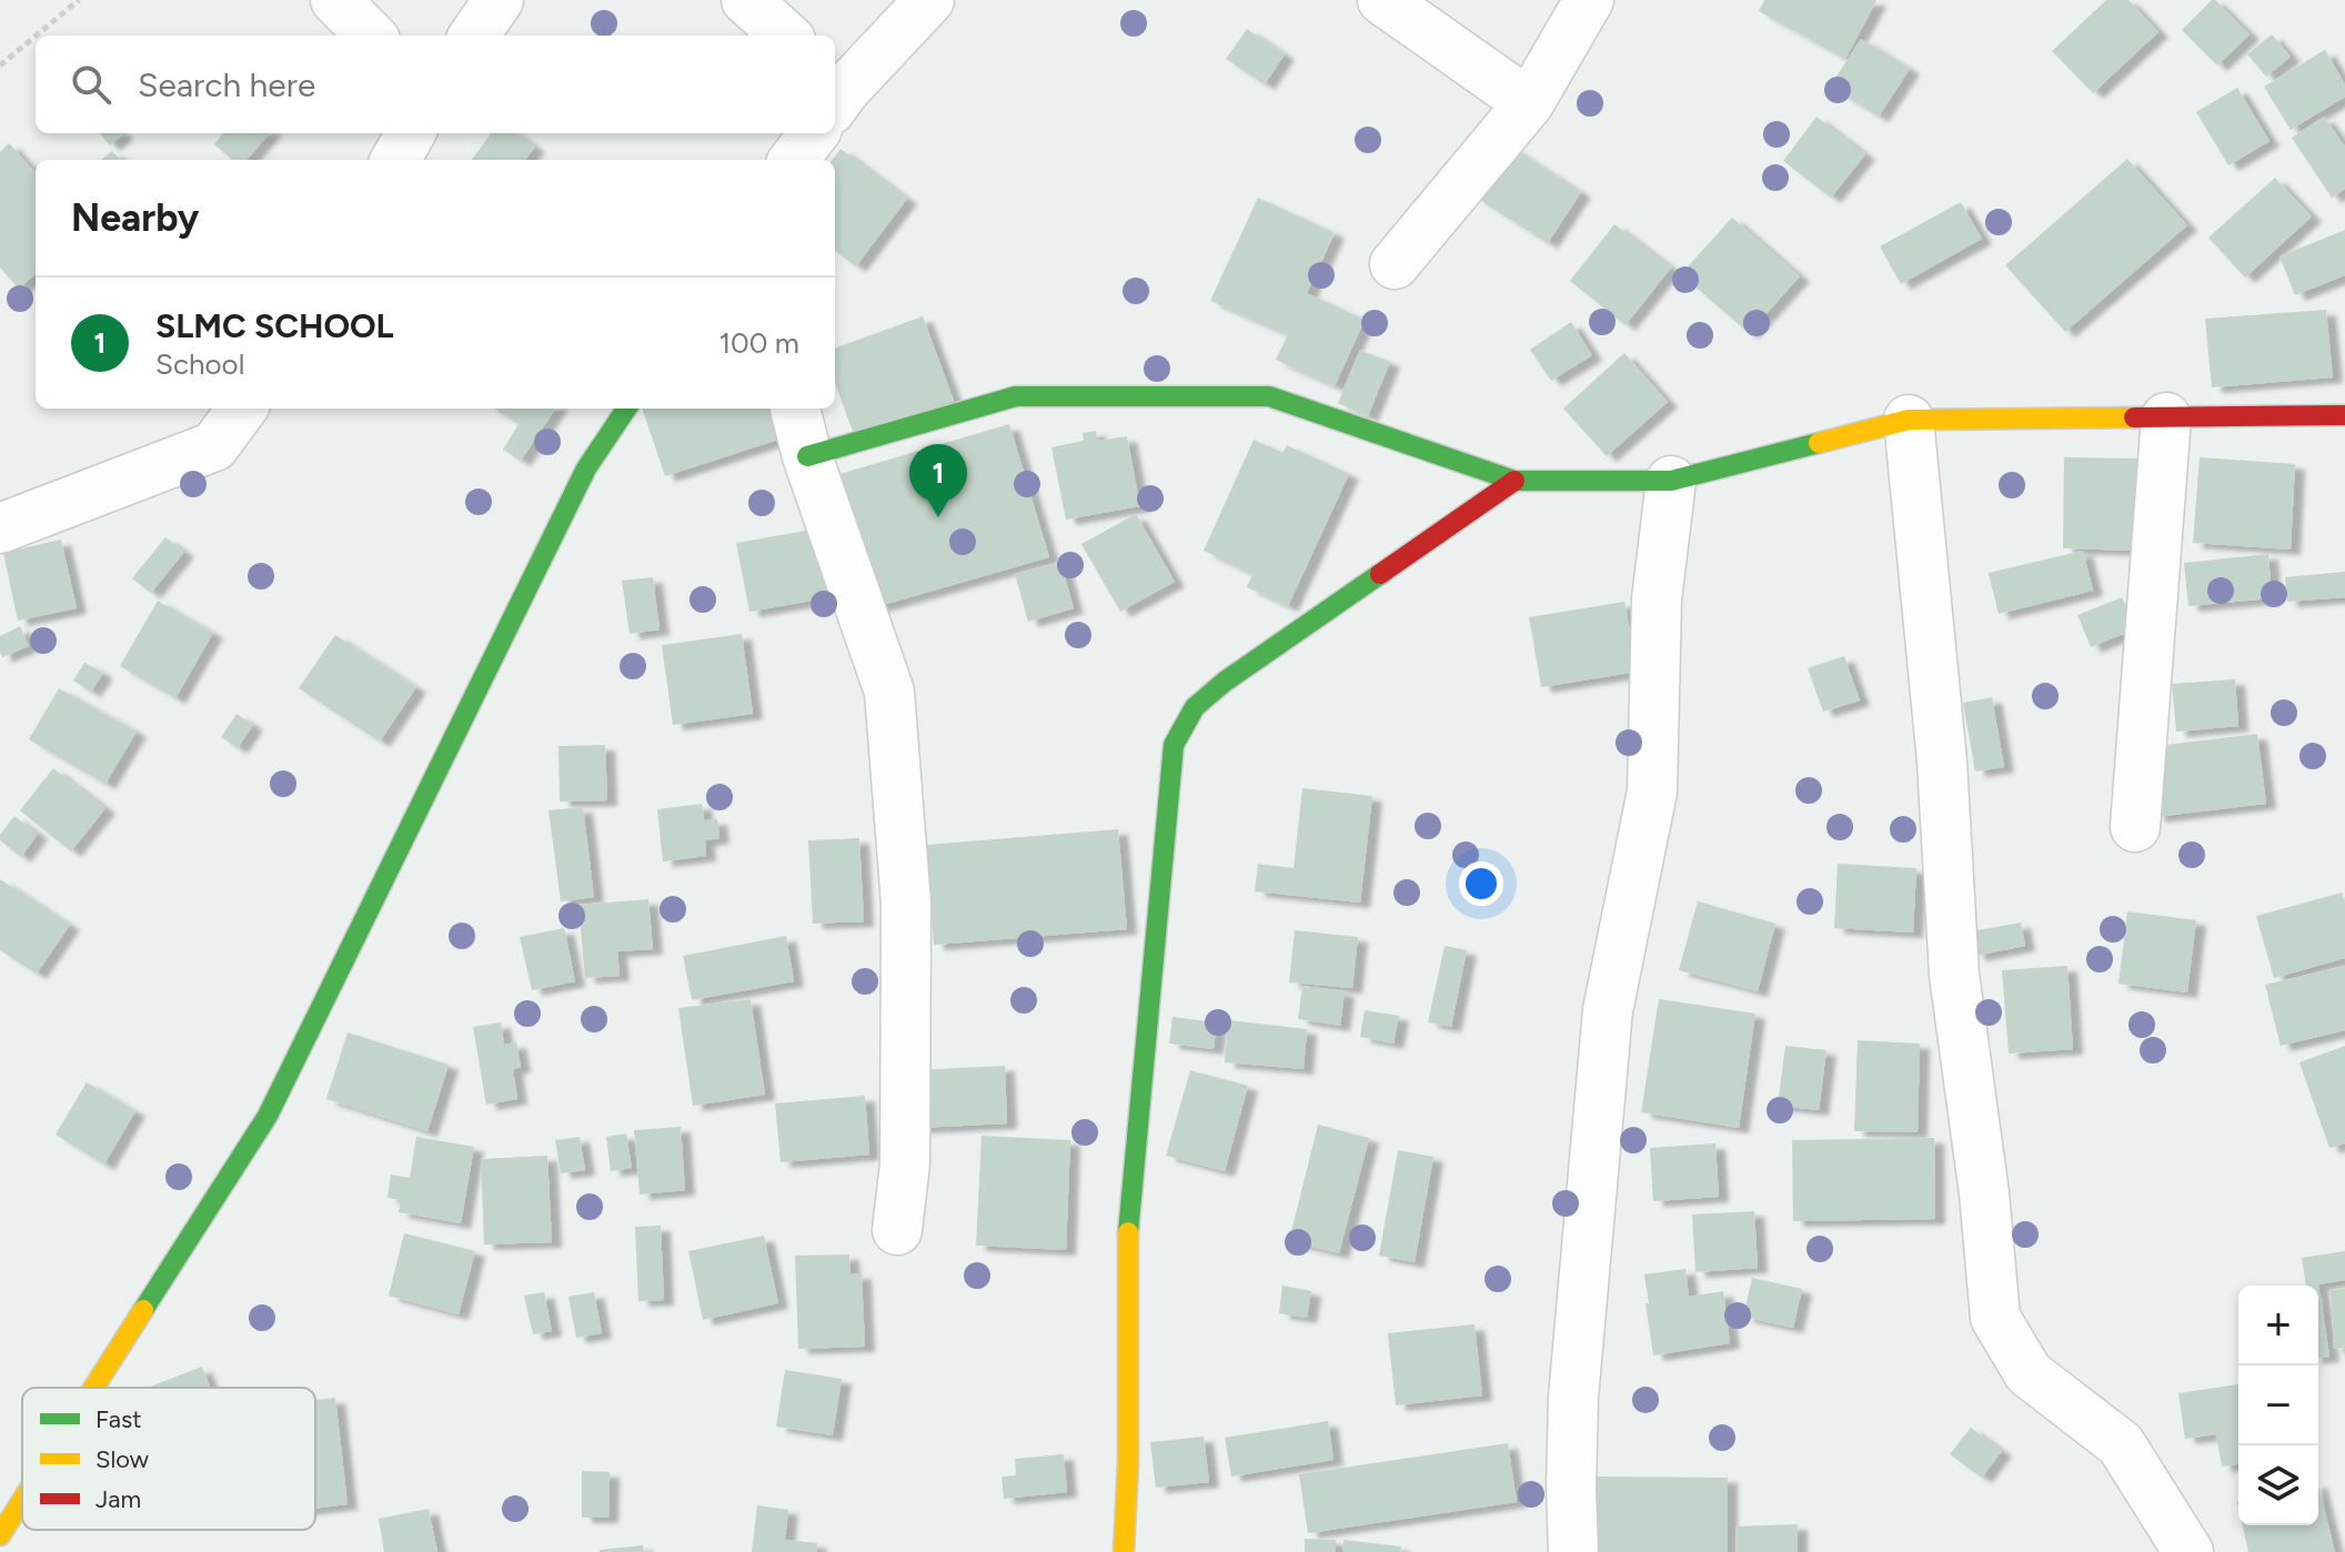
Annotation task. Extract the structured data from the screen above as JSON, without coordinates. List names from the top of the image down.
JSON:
{
  "legend": ["Fast", "Slow", "Jam"],
  "page": {
    "search": "Search here",
    "heading": "Nearby",
    "list": [
      {
        "mark": "1",
        "name": "SLMC SCHOOL",
        "note": "School",
        "value": "100 m"
      }
    ],
    "pins": "1",
    "map_buttons": ["+", "−"]
  }
}
